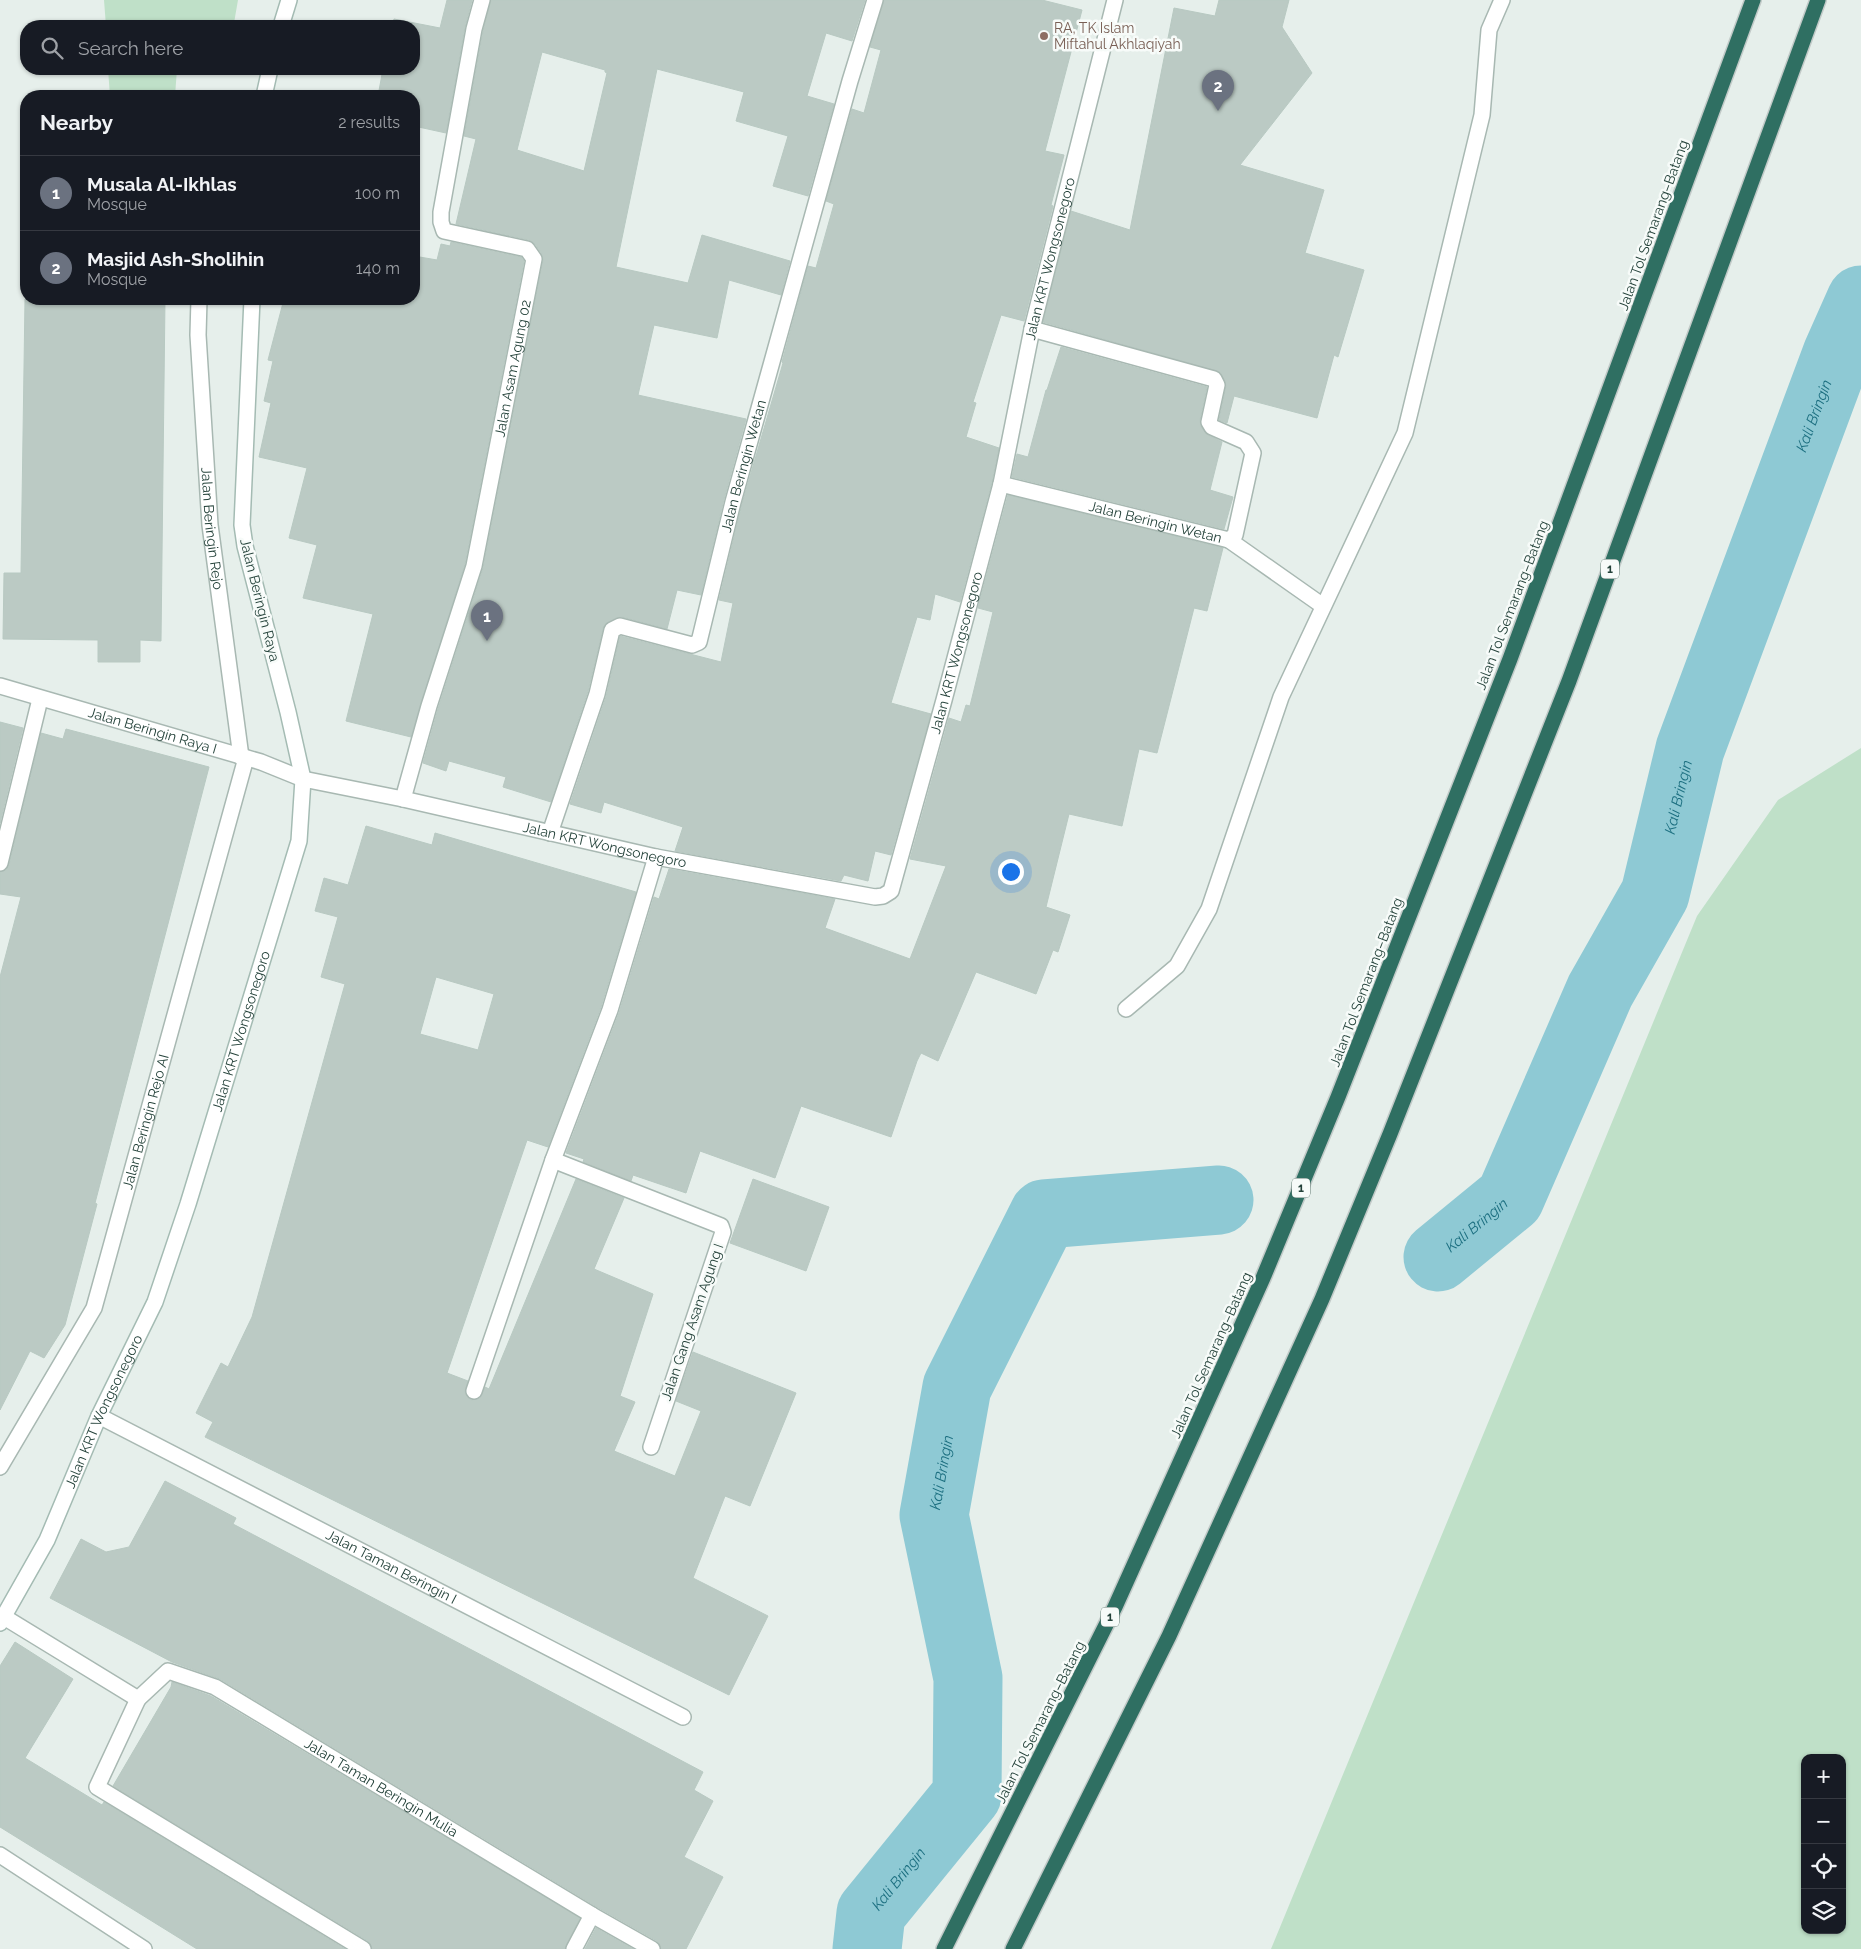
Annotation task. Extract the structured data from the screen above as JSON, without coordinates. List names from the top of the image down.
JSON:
{
  "streets": {
    "highway": ["Jalan Tol Semarang–Batang", "1"],
    "street": [
      "Jalan KRT Wongsonegoro",
      "Jalan Asam Agung 02",
      "Jalan Beringin Wetan",
      "Jalan Beringin Rejo",
      "Jalan Beringin Raya",
      "Jalan Beringin Raya I",
      "Jalan Beringin Rejo AI",
      "Jalan Gang Asam Agung I",
      "Jalan Taman Beringin I",
      "Jalan Taman Beringin Mulia"
    ]
  },
  "crossings": [
    ["Jalan KRT Wongsonegoro", "Jalan Asam Agung 02"],
    ["Jalan KRT Wongsonegoro", "Jalan Beringin Wetan"],
    ["Jalan KRT Wongsonegoro", "Jalan Beringin Raya"],
    ["Jalan KRT Wongsonegoro", "Jalan Beringin Raya I"],
    ["Jalan KRT Wongsonegoro", "Jalan Taman Beringin I"],
    ["Jalan Beringin Rejo", "Jalan Beringin Raya I"],
    ["Jalan Beringin Rejo", "Jalan Beringin Rejo AI"],
    ["Jalan Beringin Raya", "Jalan Beringin Raya I"],
    ["Jalan Beringin Raya I", "Jalan Beringin Rejo AI"]
  ],
  "water": ["Kali Bringin"],
  "places": ["RA, TK Islam Miftahul Akhlaqiyah"],
  "page": {
    "search": "Search here",
    "pins": ["2", "1"],
    "heading": ["Nearby", "2 results"],
    "list": [
      {
        "mark": "1",
        "name": "Musala Al-Ikhlas",
        "note": "Mosque",
        "value": "100 m"
      },
      {
        "mark": "2",
        "name": "Masjid Ash-Sholihin",
        "note": "Mosque",
        "value": "140 m"
      }
    ],
    "map_buttons": ["+", "−"]
  }
}
